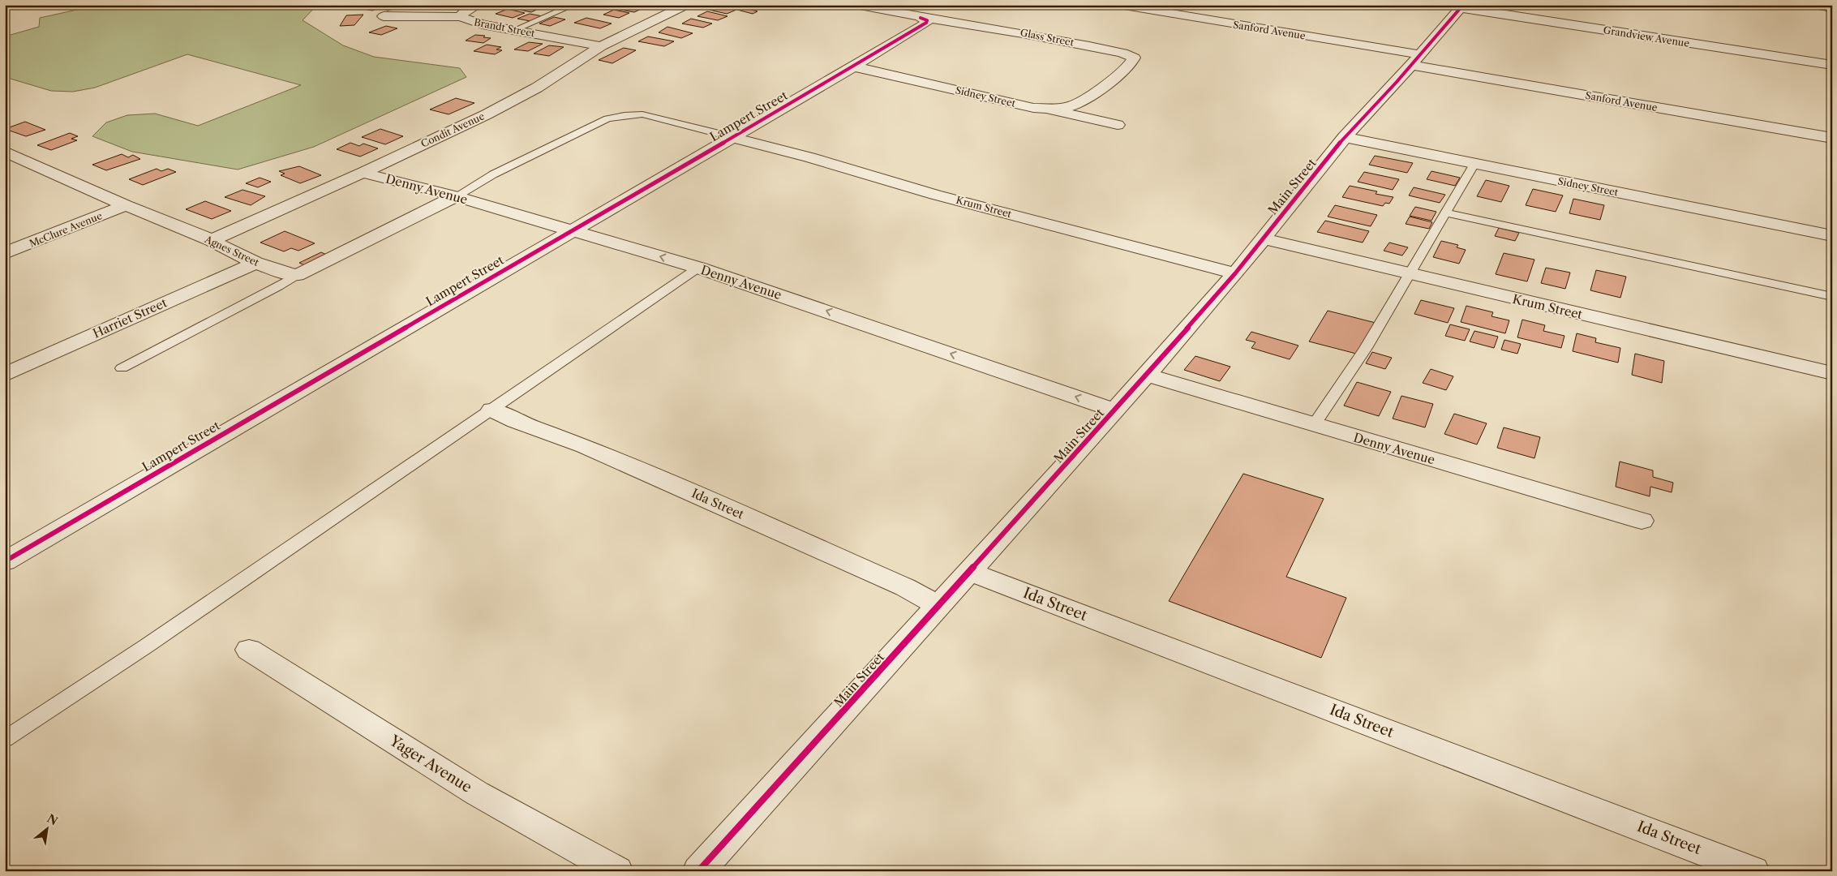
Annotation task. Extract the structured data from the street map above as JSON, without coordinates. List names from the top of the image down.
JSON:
{
  "streets": {
    "street": [
      "Brandt Street",
      "Sanford Avenue",
      "Grandview Avenue",
      "Glass Street",
      "Sidney Street",
      "Lampert Street",
      "Condit Avenue",
      "Main Street",
      "Denny Avenue",
      "Krum Street",
      "McClure Avenue",
      "Agnes Street",
      "Harriet Street",
      "Ida Street",
      "Yager Avenue"
    ]
  },
  "crossings": [
    ["Brandt Street", "Condit Avenue"],
    ["Sanford Avenue", "Main Street"],
    ["Grandview Avenue", "Main Street"],
    ["Glass Street", "Sidney Street"],
    ["Glass Street", "Lampert Street"],
    ["Sidney Street", "Lampert Street"],
    ["Sidney Street", "Main Street"],
    ["Lampert Street", "Denny Avenue"],
    ["Lampert Street", "Krum Street"],
    ["Condit Avenue", "Denny Avenue"],
    ["Condit Avenue", "Agnes Street"],
    ["Main Street", "Denny Avenue"],
    ["Main Street", "Krum Street"],
    ["Main Street", "Ida Street"],
    ["McClure Avenue", "Agnes Street"],
    ["Agnes Street", "Harriet Street"]
  ],
  "one_way": ["Denny Avenue"],
  "north": "top right"
}
